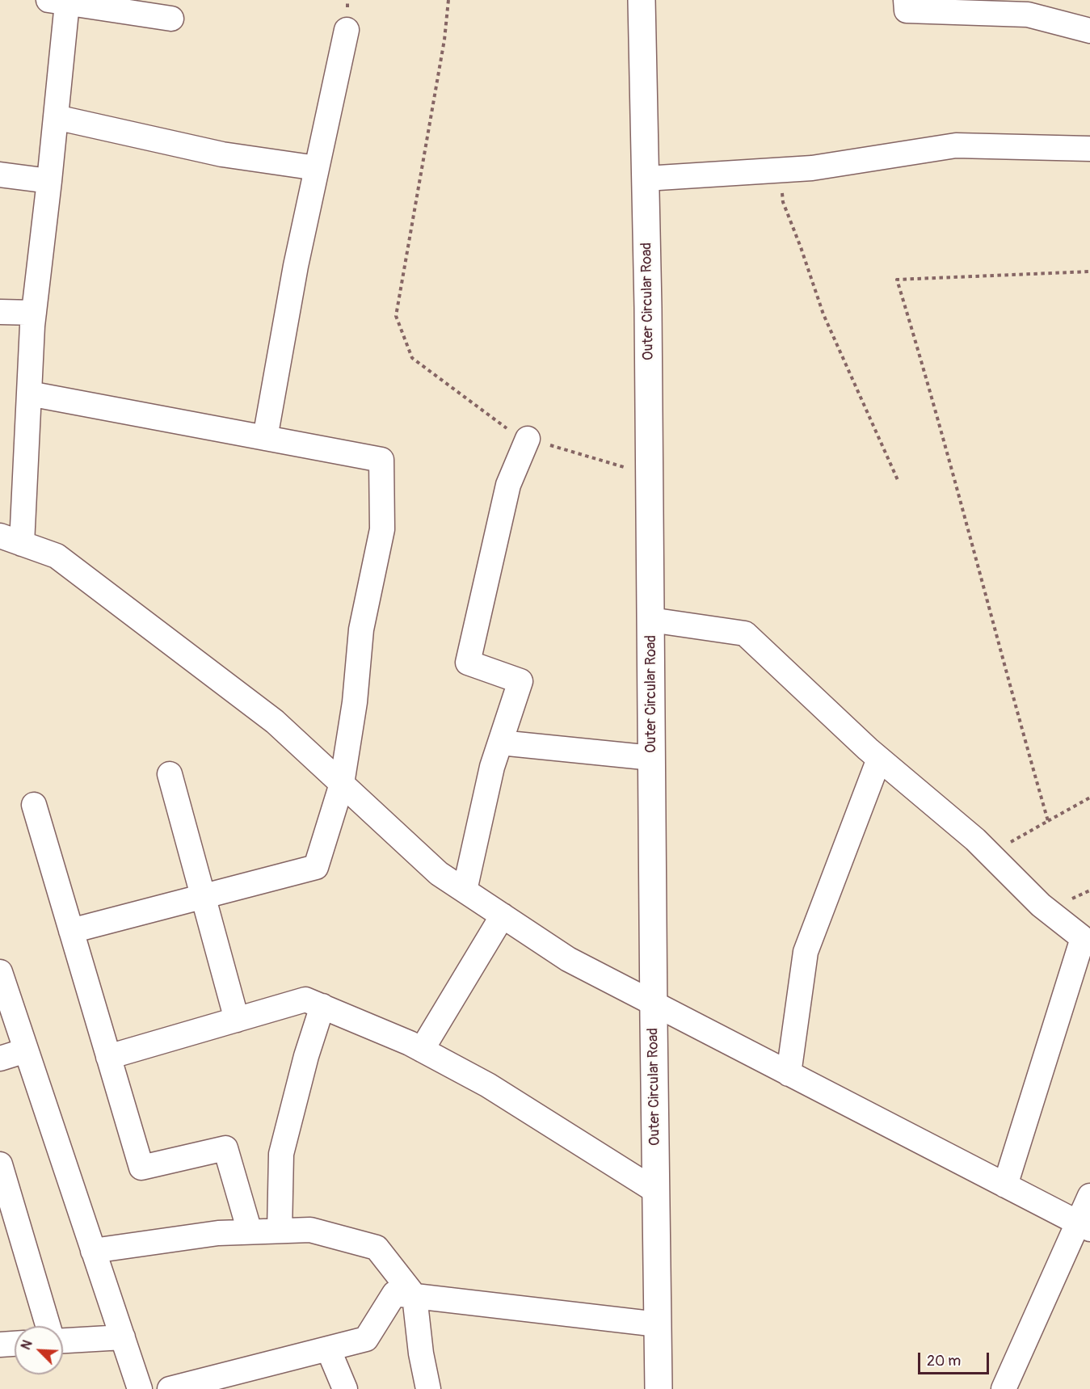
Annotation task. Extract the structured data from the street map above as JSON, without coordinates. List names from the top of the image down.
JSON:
{
  "streets": {
    "street": ["Outer Circular Road"]
  },
  "scale_bar": "20 m",
  "north": "top left"
}
